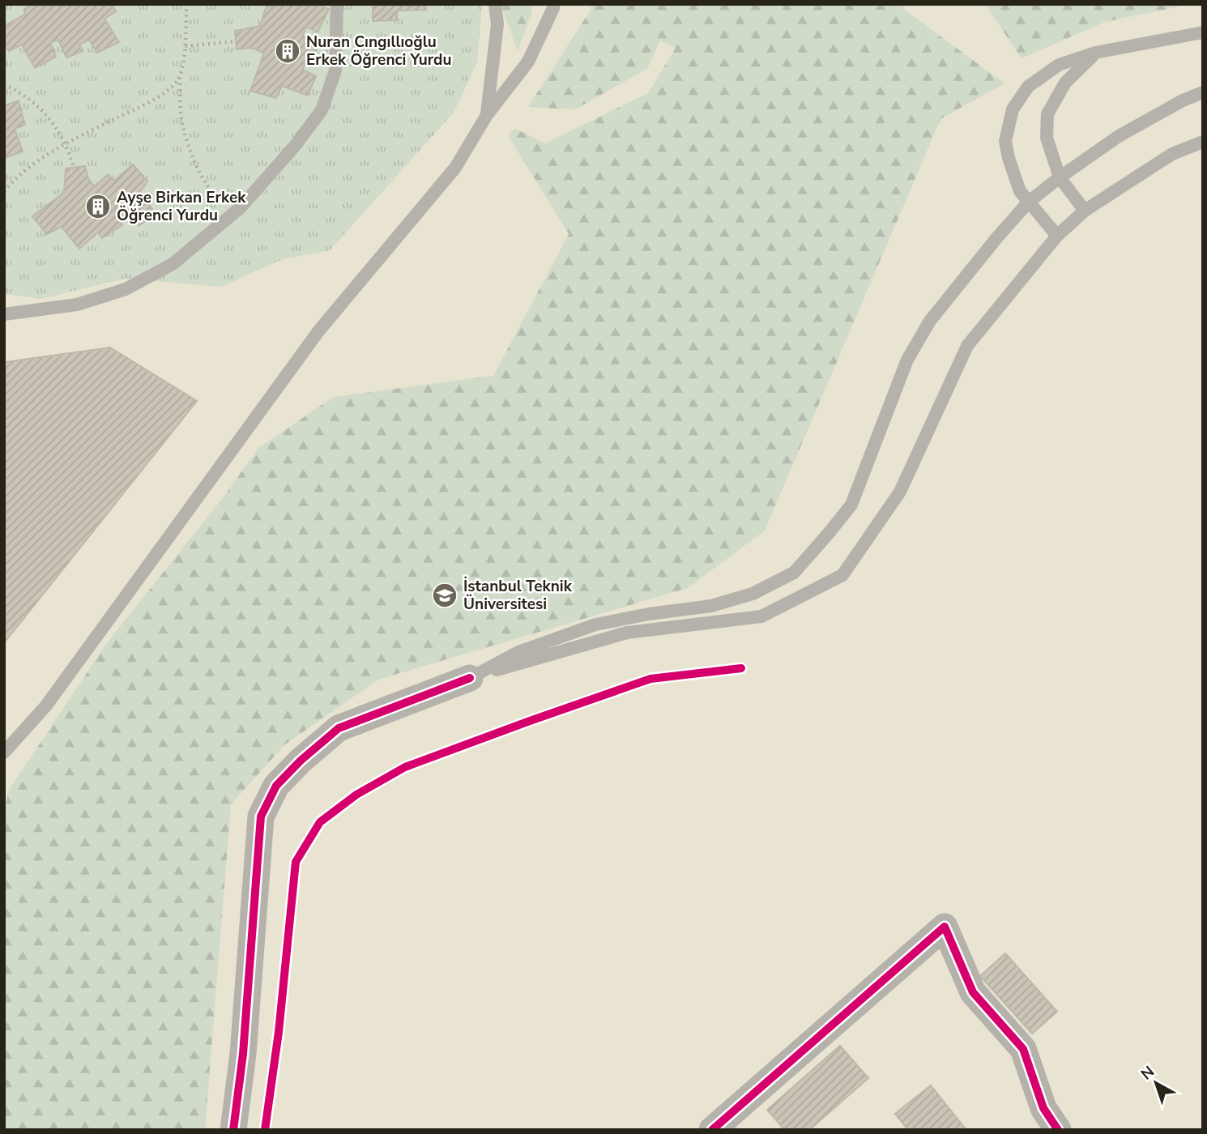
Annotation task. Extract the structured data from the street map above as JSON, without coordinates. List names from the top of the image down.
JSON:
{
  "places": {
    "building": ["Nuran Cıngıllıoğlu Erkek Öğrenci Yurdu", "Ayşe Birkan Erkek Öğrenci Yurdu"],
    "school or university": ["İstanbul Teknik Üniversitesi"]
  },
  "north": "top left"
}
